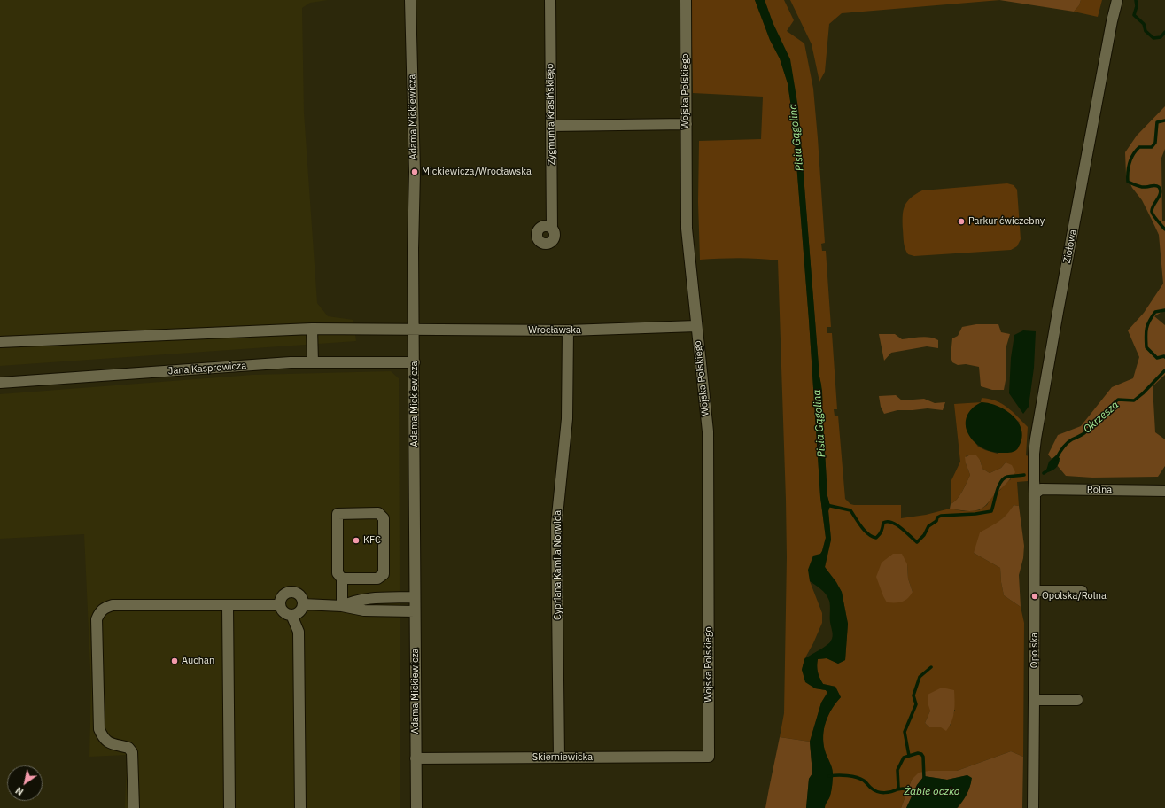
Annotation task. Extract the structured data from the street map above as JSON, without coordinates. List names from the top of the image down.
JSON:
{
  "streets": {
    "street": [
      "Wojska Polskiego",
      "Zygmunta Krasińskiego",
      "Adama Mickiewicza",
      "Ziołowa",
      "Wrocławska",
      "Jana Kasprowicza",
      "Rolna",
      "Cypriana Kamila Norwida",
      "Opolska",
      "Skierniewicka"
    ]
  },
  "crossings": [
    ["Wojska Polskiego", "Wrocławska"],
    ["Wojska Polskiego", "Skierniewicka"],
    ["Adama Mickiewicza", "Wrocławska"],
    ["Adama Mickiewicza", "Jana Kasprowicza"],
    ["Adama Mickiewicza", "Skierniewicka"],
    ["Ziołowa", "Rolna"],
    ["Ziołowa", "Opolska"],
    ["Wrocławska", "Cypriana Kamila Norwida"],
    ["Rolna", "Opolska"],
    ["Cypriana Kamila Norwida", "Skierniewicka"]
  ],
  "water": ["Pisia Gągolina", "Okrzesza", "Żabie oczko"],
  "places": [
    "Mickiewicza/Wrocławska",
    "Parkur ćwiczebny",
    "KFC",
    "Opolska/Rolna",
    "Auchan"
  ],
  "north": "bottom left"
}
